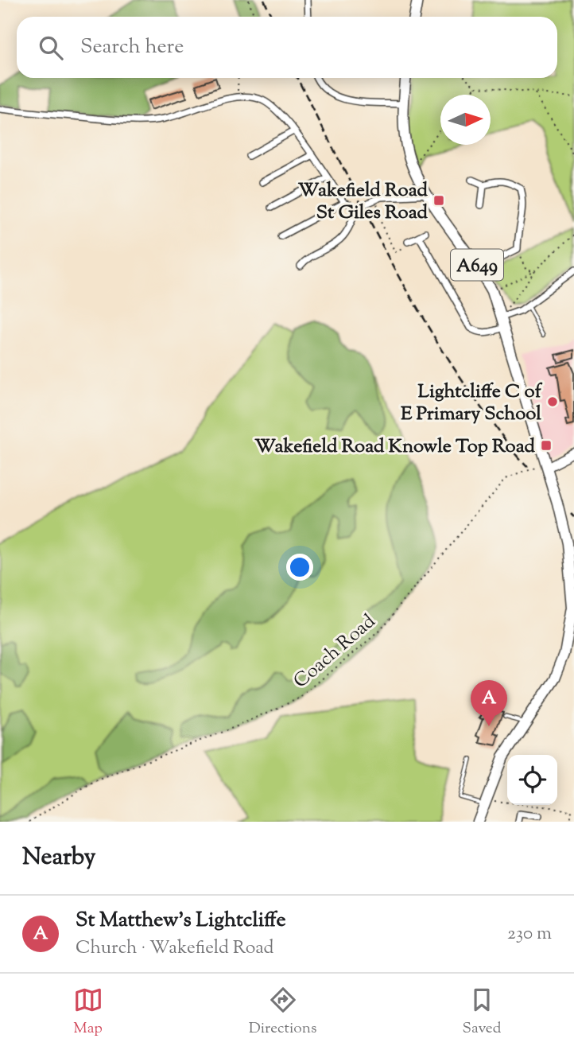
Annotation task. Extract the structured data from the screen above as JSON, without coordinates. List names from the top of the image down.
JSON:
{
  "streets": {
    "main road": ["A649"],
    "path": ["Coach Road"]
  },
  "crossings": [
    ["A649", "Coach Road"]
  ],
  "places": {
    "transit": ["Wakefield Road St Giles Road", "Wakefield Road Knowle Top Road"],
    "other": ["Lightcliffe C of E Primary School"]
  },
  "north": "right",
  "page": {
    "search": "Search here",
    "pins": "A",
    "heading": "Nearby",
    "list": [
      {
        "mark": "A",
        "name": "St Matthew's Lightcliffe",
        "note": "Church · Wakefield Road",
        "value": "230 m"
      }
    ],
    "nav": ["Map", "Directions", "Saved"]
  }
}
